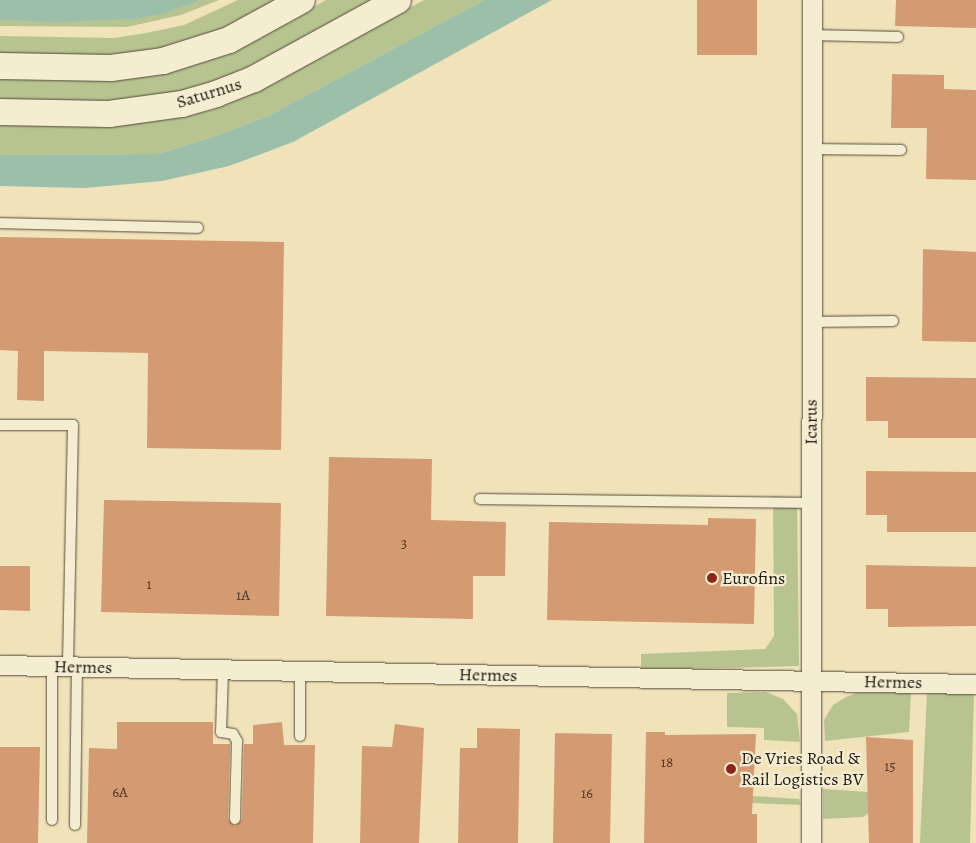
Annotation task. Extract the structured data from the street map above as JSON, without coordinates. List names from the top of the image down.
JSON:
{
  "streets": {
    "main road": ["Saturnus"],
    "street": ["Icarus", "Hermes"]
  },
  "crossings": [
    ["Icarus", "Hermes"]
  ],
  "places": ["Eurofins", "De Vries Road & Rail Logistics BV"],
  "house_numbers": [
    "3",
    "1",
    "1A",
    "18",
    "15",
    "6A",
    "16"
  ]
}
